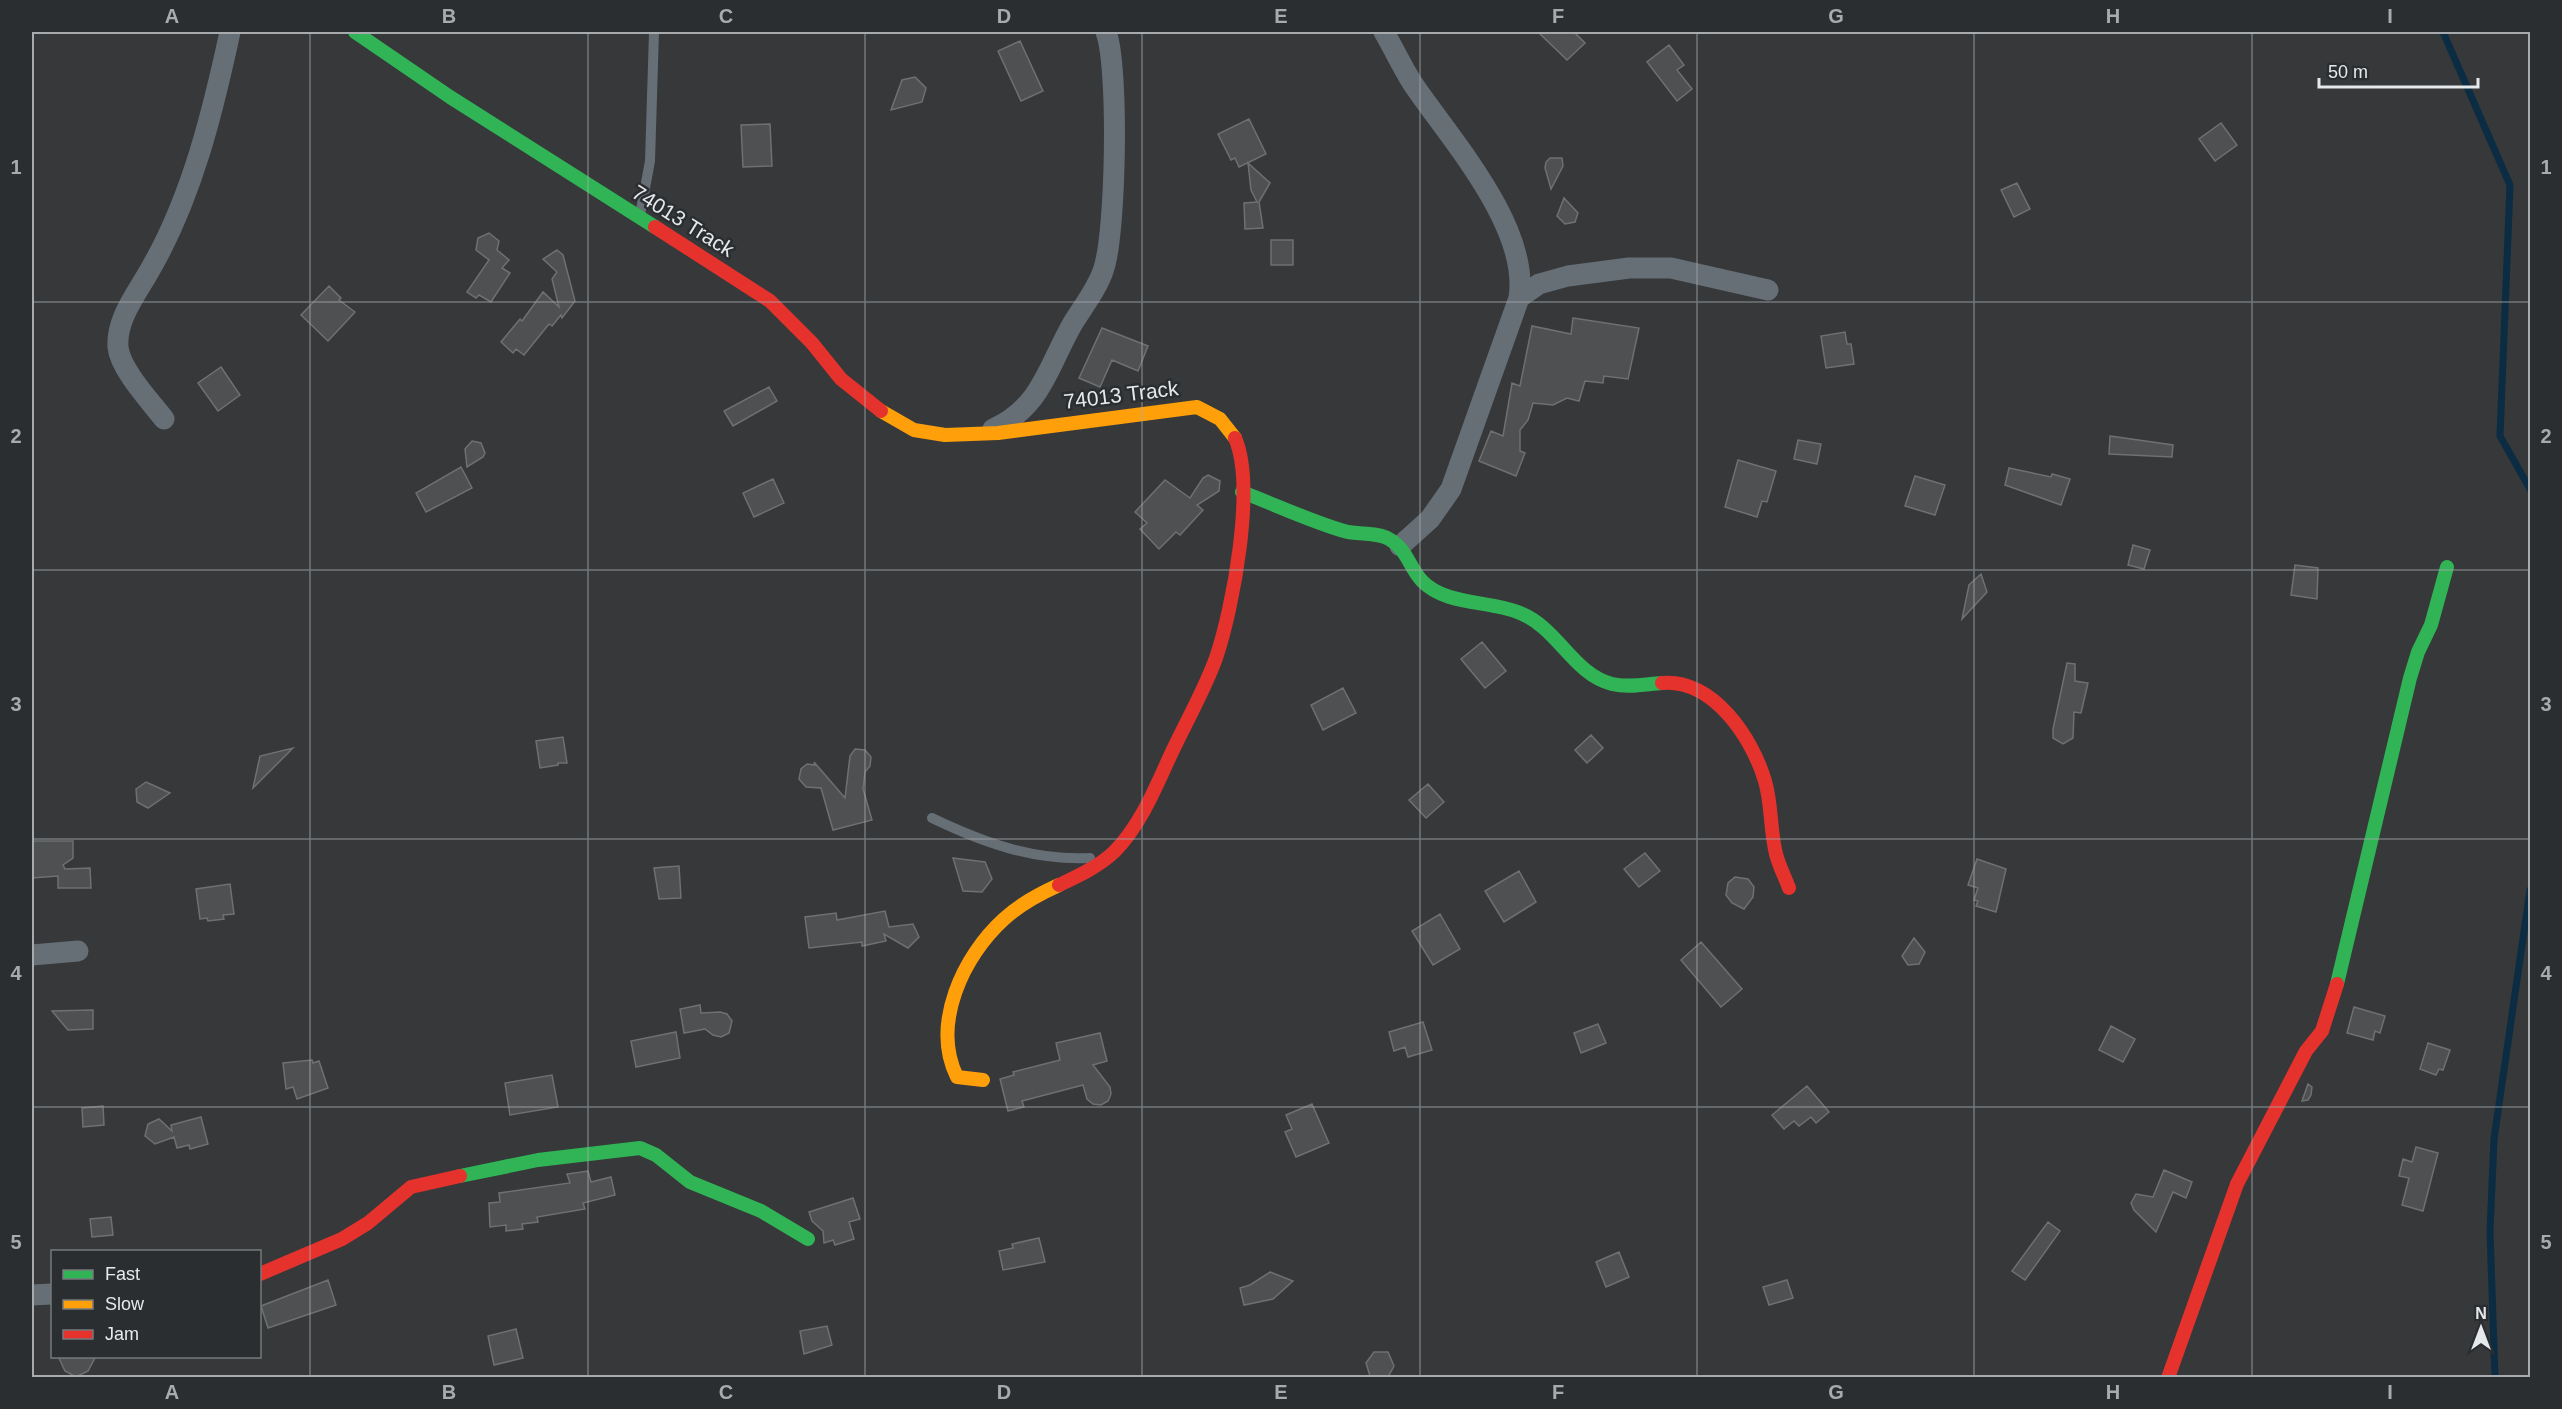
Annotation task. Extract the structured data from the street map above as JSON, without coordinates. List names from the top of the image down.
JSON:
{
  "streets": {
    "street": ["74013 Track"]
  },
  "legend": ["Fast", "Slow", "Jam"],
  "scale_bar": "50 m",
  "north": "top",
  "grid": {
    "columns": [
      "A",
      "B",
      "C",
      "D",
      "E",
      "F",
      "G",
      "H",
      "I"
    ],
    "rows": [
      "1",
      "2",
      "3",
      "4",
      "5"
    ]
  }
}
